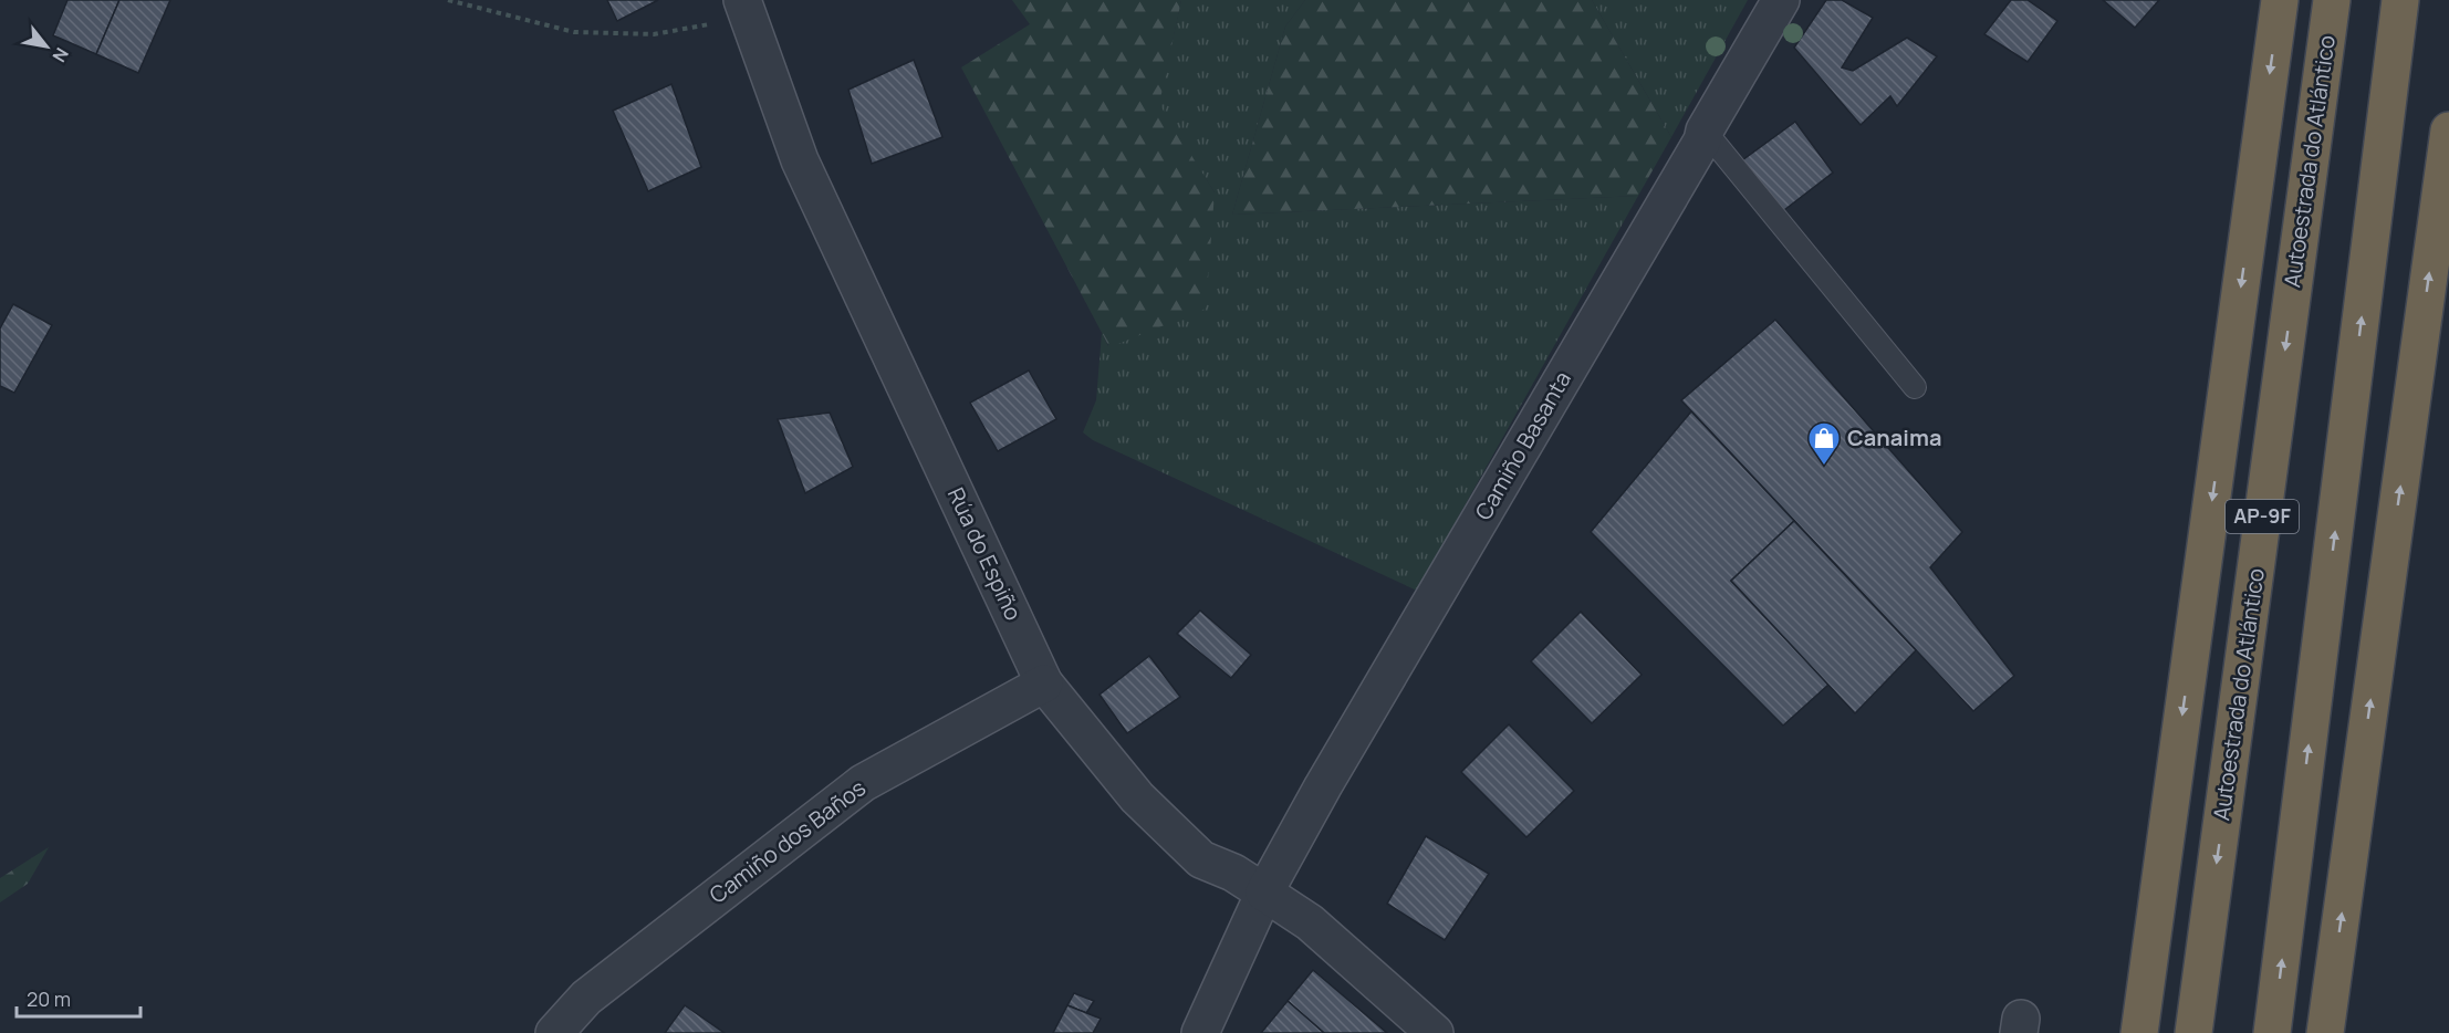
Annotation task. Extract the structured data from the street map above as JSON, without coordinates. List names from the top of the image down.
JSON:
{
  "streets": {
    "highway": ["Autoestrada do Atlántico", "AP-9F"],
    "street": ["Camiño Basanta", "Rúa do Espiño", "Camiño dos Baños"]
  },
  "crossings": [
    ["Camiño Basanta", "Rúa do Espiño"],
    ["Rúa do Espiño", "Camiño dos Baños"]
  ],
  "places": {
    "shop": ["Canaima"]
  },
  "scale_bar": "20 m",
  "north": "bottom right"
}
